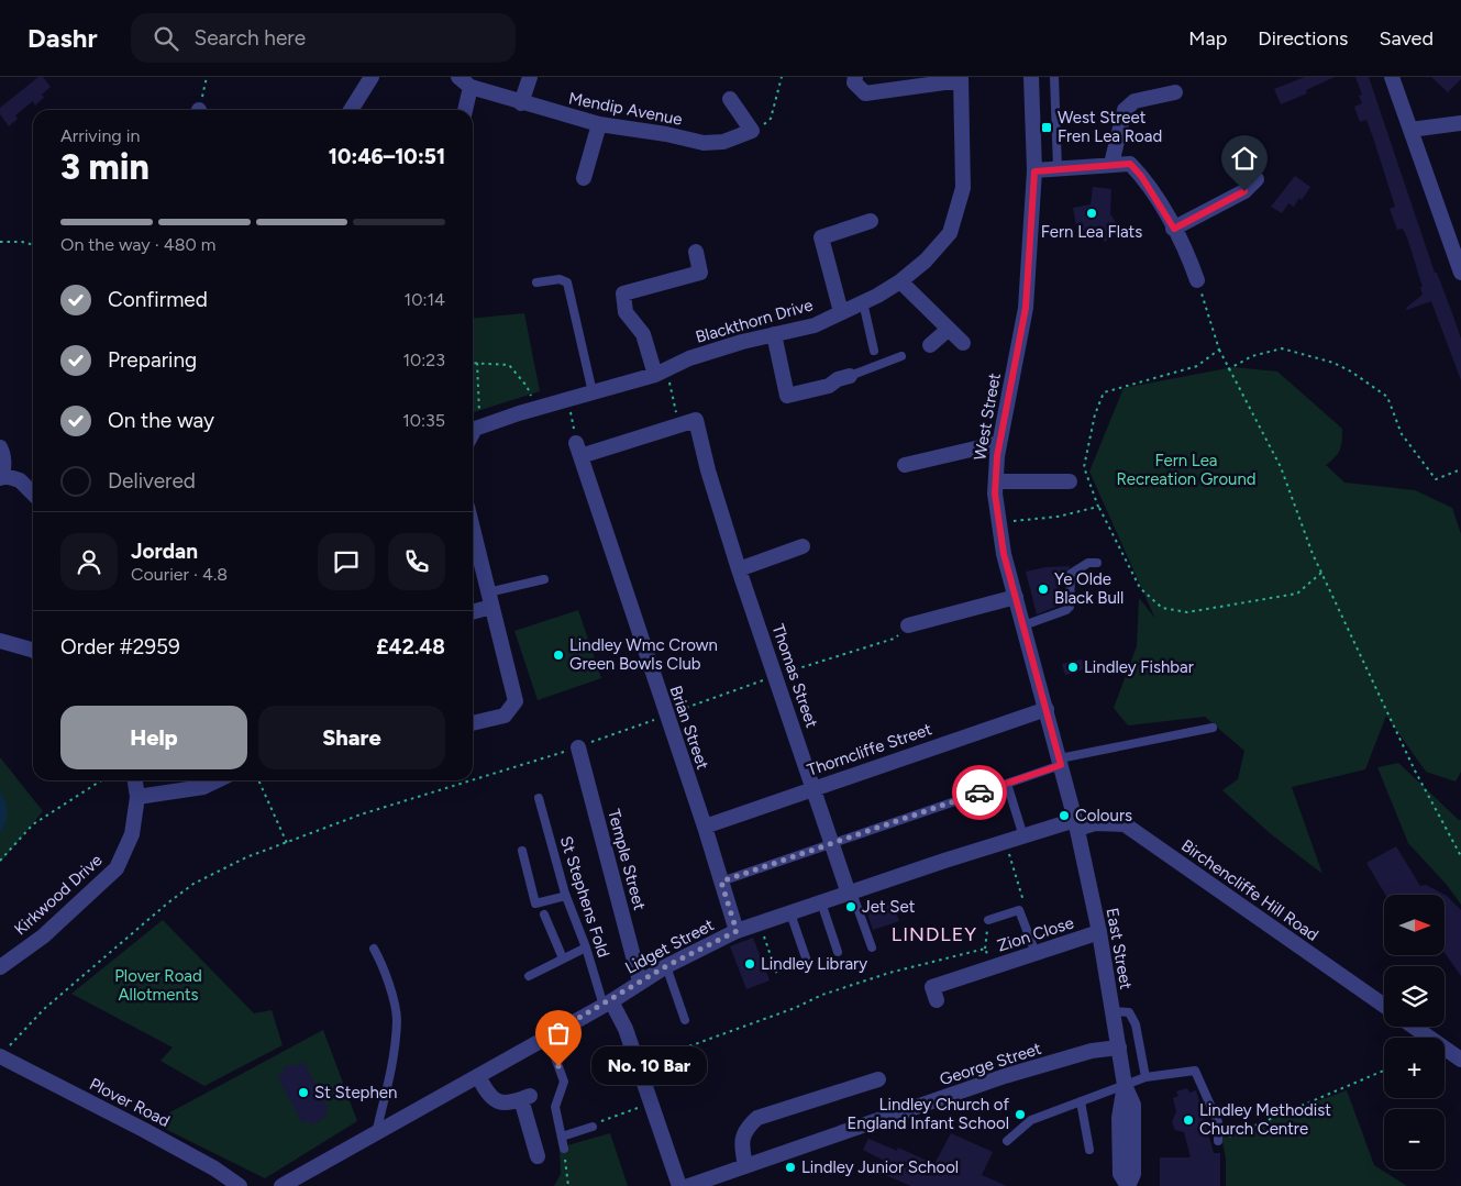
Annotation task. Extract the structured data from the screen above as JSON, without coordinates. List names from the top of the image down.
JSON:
{
  "streets": {
    "street": [
      "Mendip Avenue",
      "Blackthorn Drive",
      "West Street",
      "Thomas Street",
      "Brian Street",
      "Thorncliffe Street",
      "Temple Street",
      "Birchencliffe Hill Road",
      "Kirkwood Drive",
      "Zion Close",
      "Lidget Street",
      "East Street",
      "George Street",
      "Plover Road"
    ],
    "lane": ["St Stephens Fold"]
  },
  "crossings": [
    ["West Street", "Thorncliffe Street"],
    ["West Street", "Birchencliffe Hill Road"],
    ["West Street", "Lidget Street"],
    ["West Street", "East Street"],
    ["Thomas Street", "Thorncliffe Street"],
    ["Thomas Street", "Lidget Street"],
    ["Brian Street", "Thorncliffe Street"],
    ["Brian Street", "Lidget Street"],
    ["Temple Street", "Lidget Street"],
    ["Birchencliffe Hill Road", "Lidget Street"],
    ["Birchencliffe Hill Road", "East Street"],
    ["St Stephens Fold", "Lidget Street"],
    ["Zion Close", "East Street"],
    ["Lidget Street", "East Street"],
    ["East Street", "George Street"]
  ],
  "districts": ["LINDLEY"],
  "parks": ["Fern Lea Recreation Ground", "Plover Road Allotments"],
  "places": {
    "transit": ["West Street Fren Lea Road"],
    "other": [
      "Fern Lea Flats",
      "Ye Olde Black Bull",
      "Lindley Wmc Crown Green Bowls Club",
      "Lindley Fishbar",
      "Colours",
      "Jet Set",
      "Lindley Library",
      "No. 10 Bar",
      "St Stephen",
      "Lindley Church of England Infant School",
      "Lindley Methodist Church Centre",
      "Lindley Junior School"
    ]
  },
  "north": "right",
  "page": {
    "header": "Dashr",
    "search": "Search here",
    "nav": ["Map", "Directions", "Saved"],
    "heading": ["3 min", "Arriving in", "10:46–10:51"],
    "panel": [
      "Jordan",
      "Courier · 4.8",
      "Order #2959",
      "£42.48"
    ],
    "bar": "On the way · 480 m",
    "list": [
      ["Confirmed", "10:14"],
      ["Preparing", "10:23"],
      ["On the way", "10:35"],
      "Delivered"
    ],
    "buttons": ["Help", "Share"],
    "map_buttons": ["+", "−"],
    "bubble": "No. 10 Bar"
  }
}
